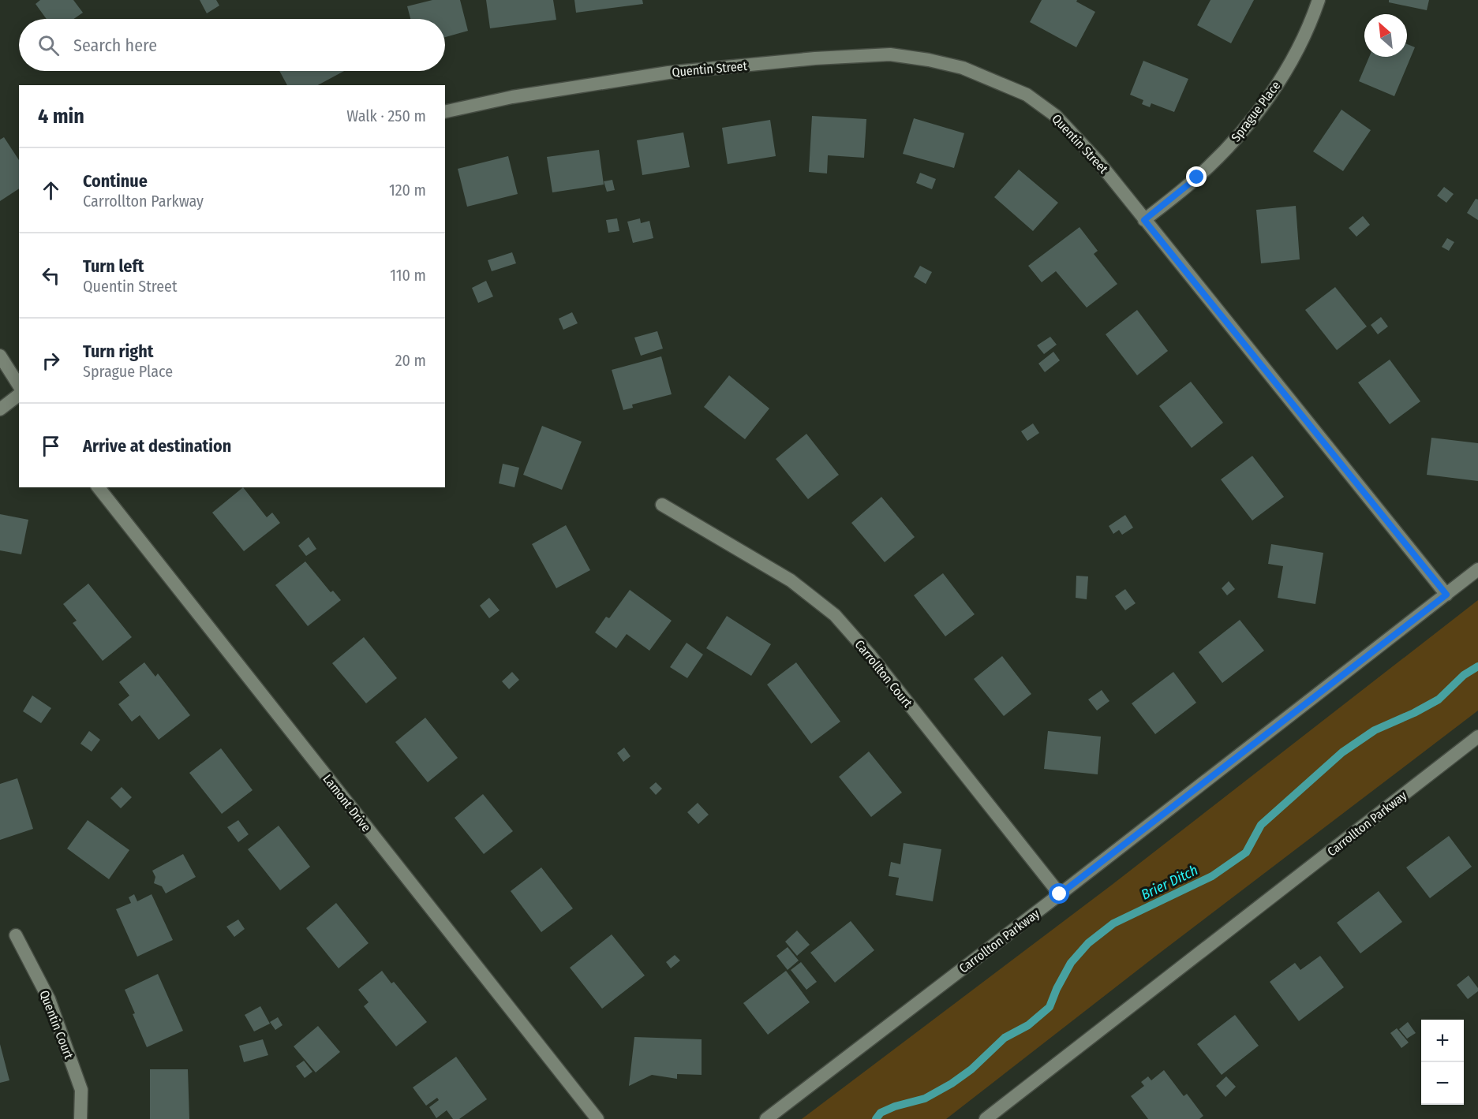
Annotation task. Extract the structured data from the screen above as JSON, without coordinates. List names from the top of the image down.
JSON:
{
  "streets": {
    "street": [
      "Quentin Street",
      "Sprague Place",
      "Carrollton Court",
      "Lamont Drive",
      "Carrollton Parkway",
      "Quentin Court"
    ]
  },
  "crossings": [
    ["Quentin Street", "Sprague Place"],
    ["Quentin Street", "Carrollton Parkway"],
    ["Carrollton Court", "Carrollton Parkway"]
  ],
  "water": ["Brier Ditch"],
  "north": "top left",
  "page": {
    "search": "Search here",
    "heading": ["4 min", "Walk · 250 m"],
    "list": [
      ["Continue", "Carrollton Parkway", "120 m"],
      ["Turn left", "Quentin Street", "110 m"],
      ["Turn right", "Sprague Place", "20 m"],
      "Arrive at destination"
    ],
    "map_buttons": ["+", "−"]
  }
}
